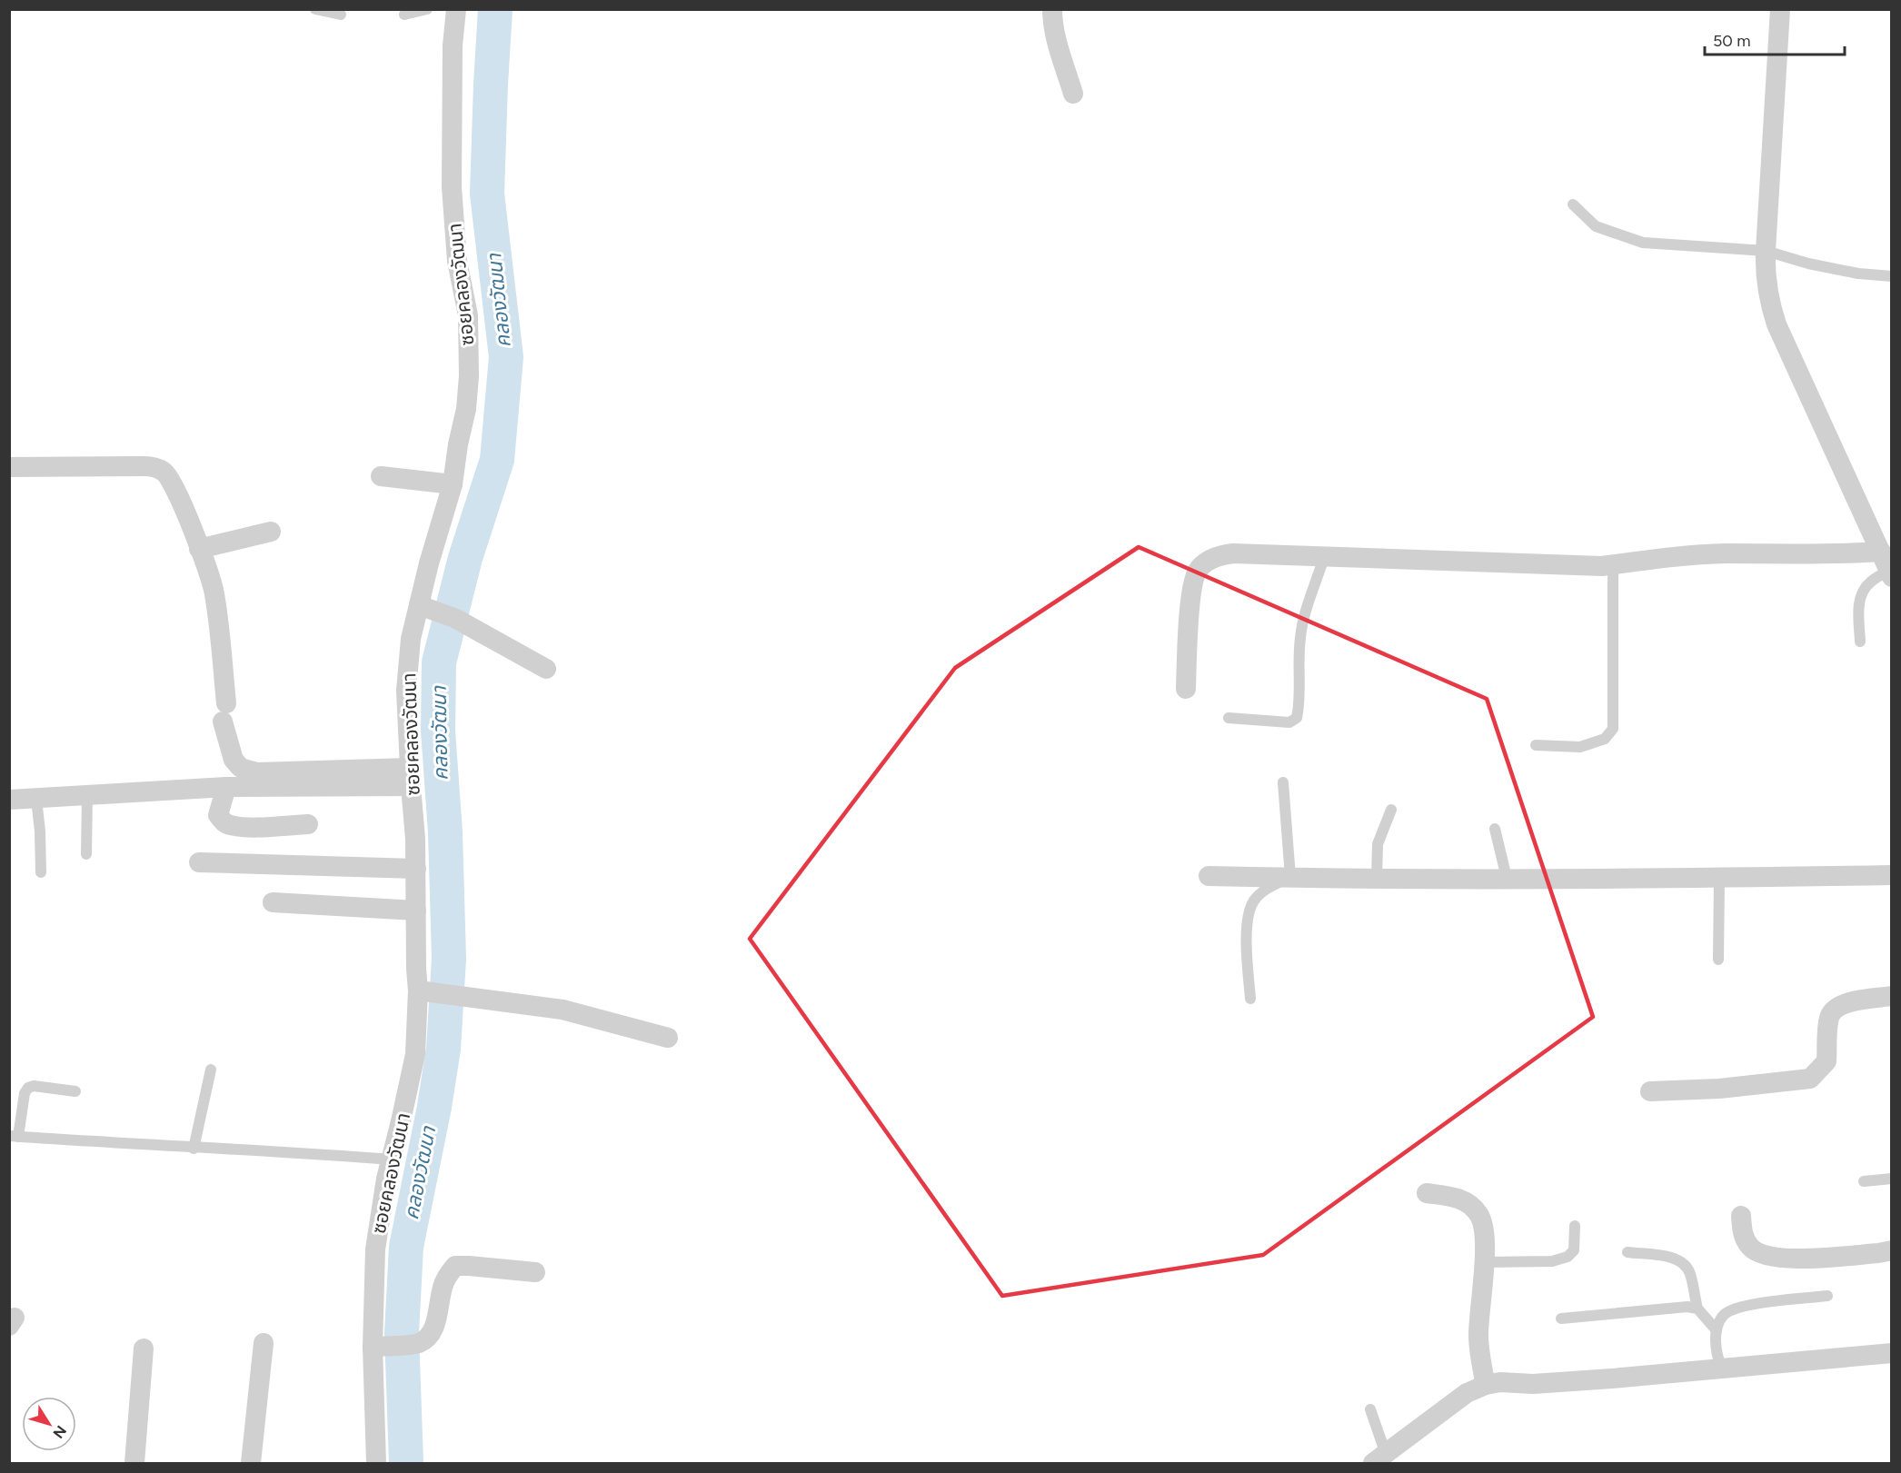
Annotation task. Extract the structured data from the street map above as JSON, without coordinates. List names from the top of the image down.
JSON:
{
  "streets": {
    "street": ["ซอยคลองวัฒนา"]
  },
  "water": ["คลองวัฒนา"],
  "scale_bar": "50 m",
  "north": "bottom right"
}
